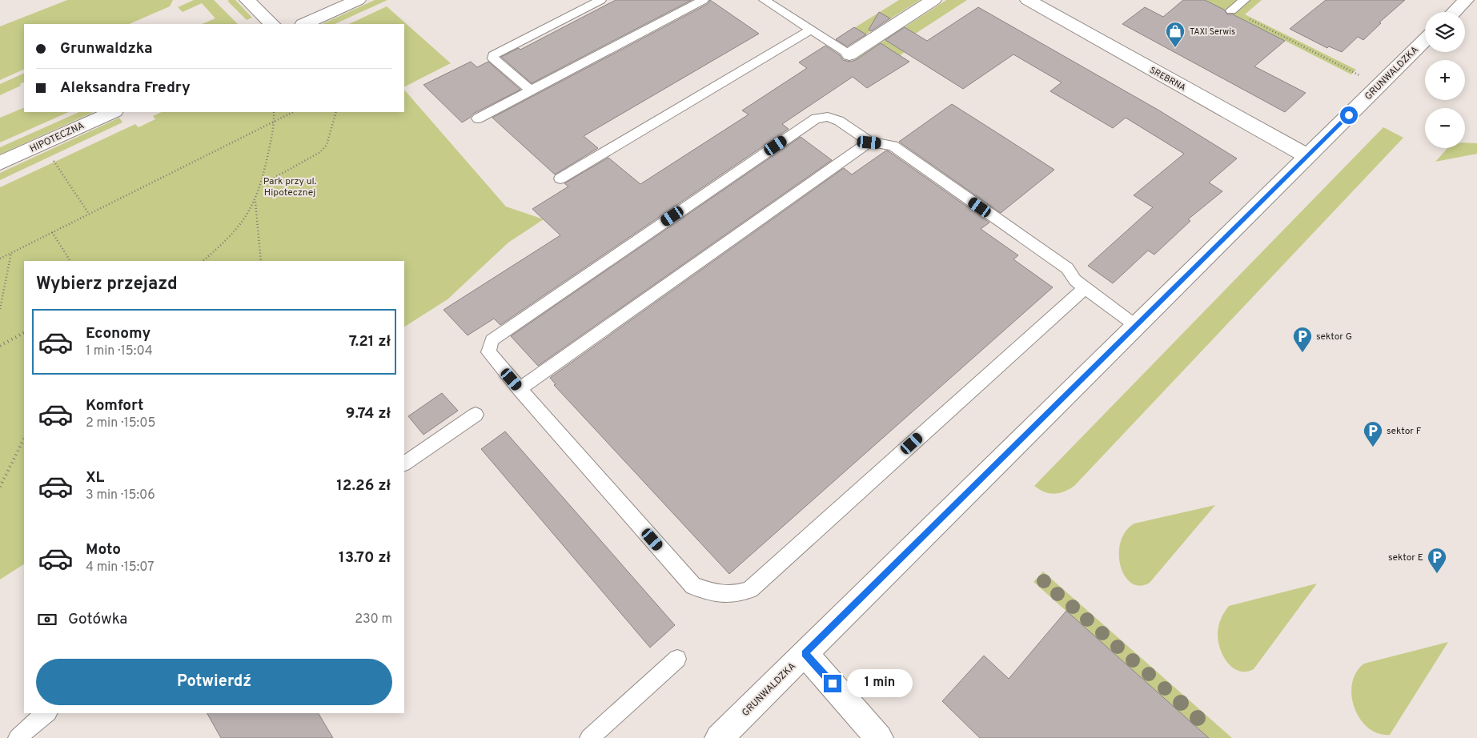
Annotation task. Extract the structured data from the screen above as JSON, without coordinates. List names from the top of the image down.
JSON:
{
  "streets": {
    "street": ["GRUNWALDZKA", "SREBRNA", "HIPOTECZNA"]
  },
  "crossings": [
    ["GRUNWALDZKA", "SREBRNA"]
  ],
  "parks": ["Park przy ul. Hipotecznej"],
  "places": {
    "shop": ["TAXI Serwis"],
    "parking": ["sektor G", "sektor F", "sektor E"]
  },
  "page": {
    "map_buttons": ["+", "−"],
    "banner": ["Grunwaldzka", "Aleksandra Fredry"],
    "heading": "Wybierz przejazd",
    "list": [
      {
        "name": "Economy",
        "note": "1 min · 15:04",
        "value": "7.21 zł"
      },
      {
        "name": "Komfort",
        "note": "2 min · 15:05",
        "value": "9.74 zł"
      },
      {
        "name": "XL",
        "note": "3 min · 15:06",
        "value": "12.26 zł"
      },
      {
        "name": "Moto",
        "note": "4 min · 15:07",
        "value": "13.70 zł"
      }
    ],
    "pay": ["Gotówka", "230 m"],
    "buttons": "Potwierdź",
    "bubble": "1 min"
  }
}
